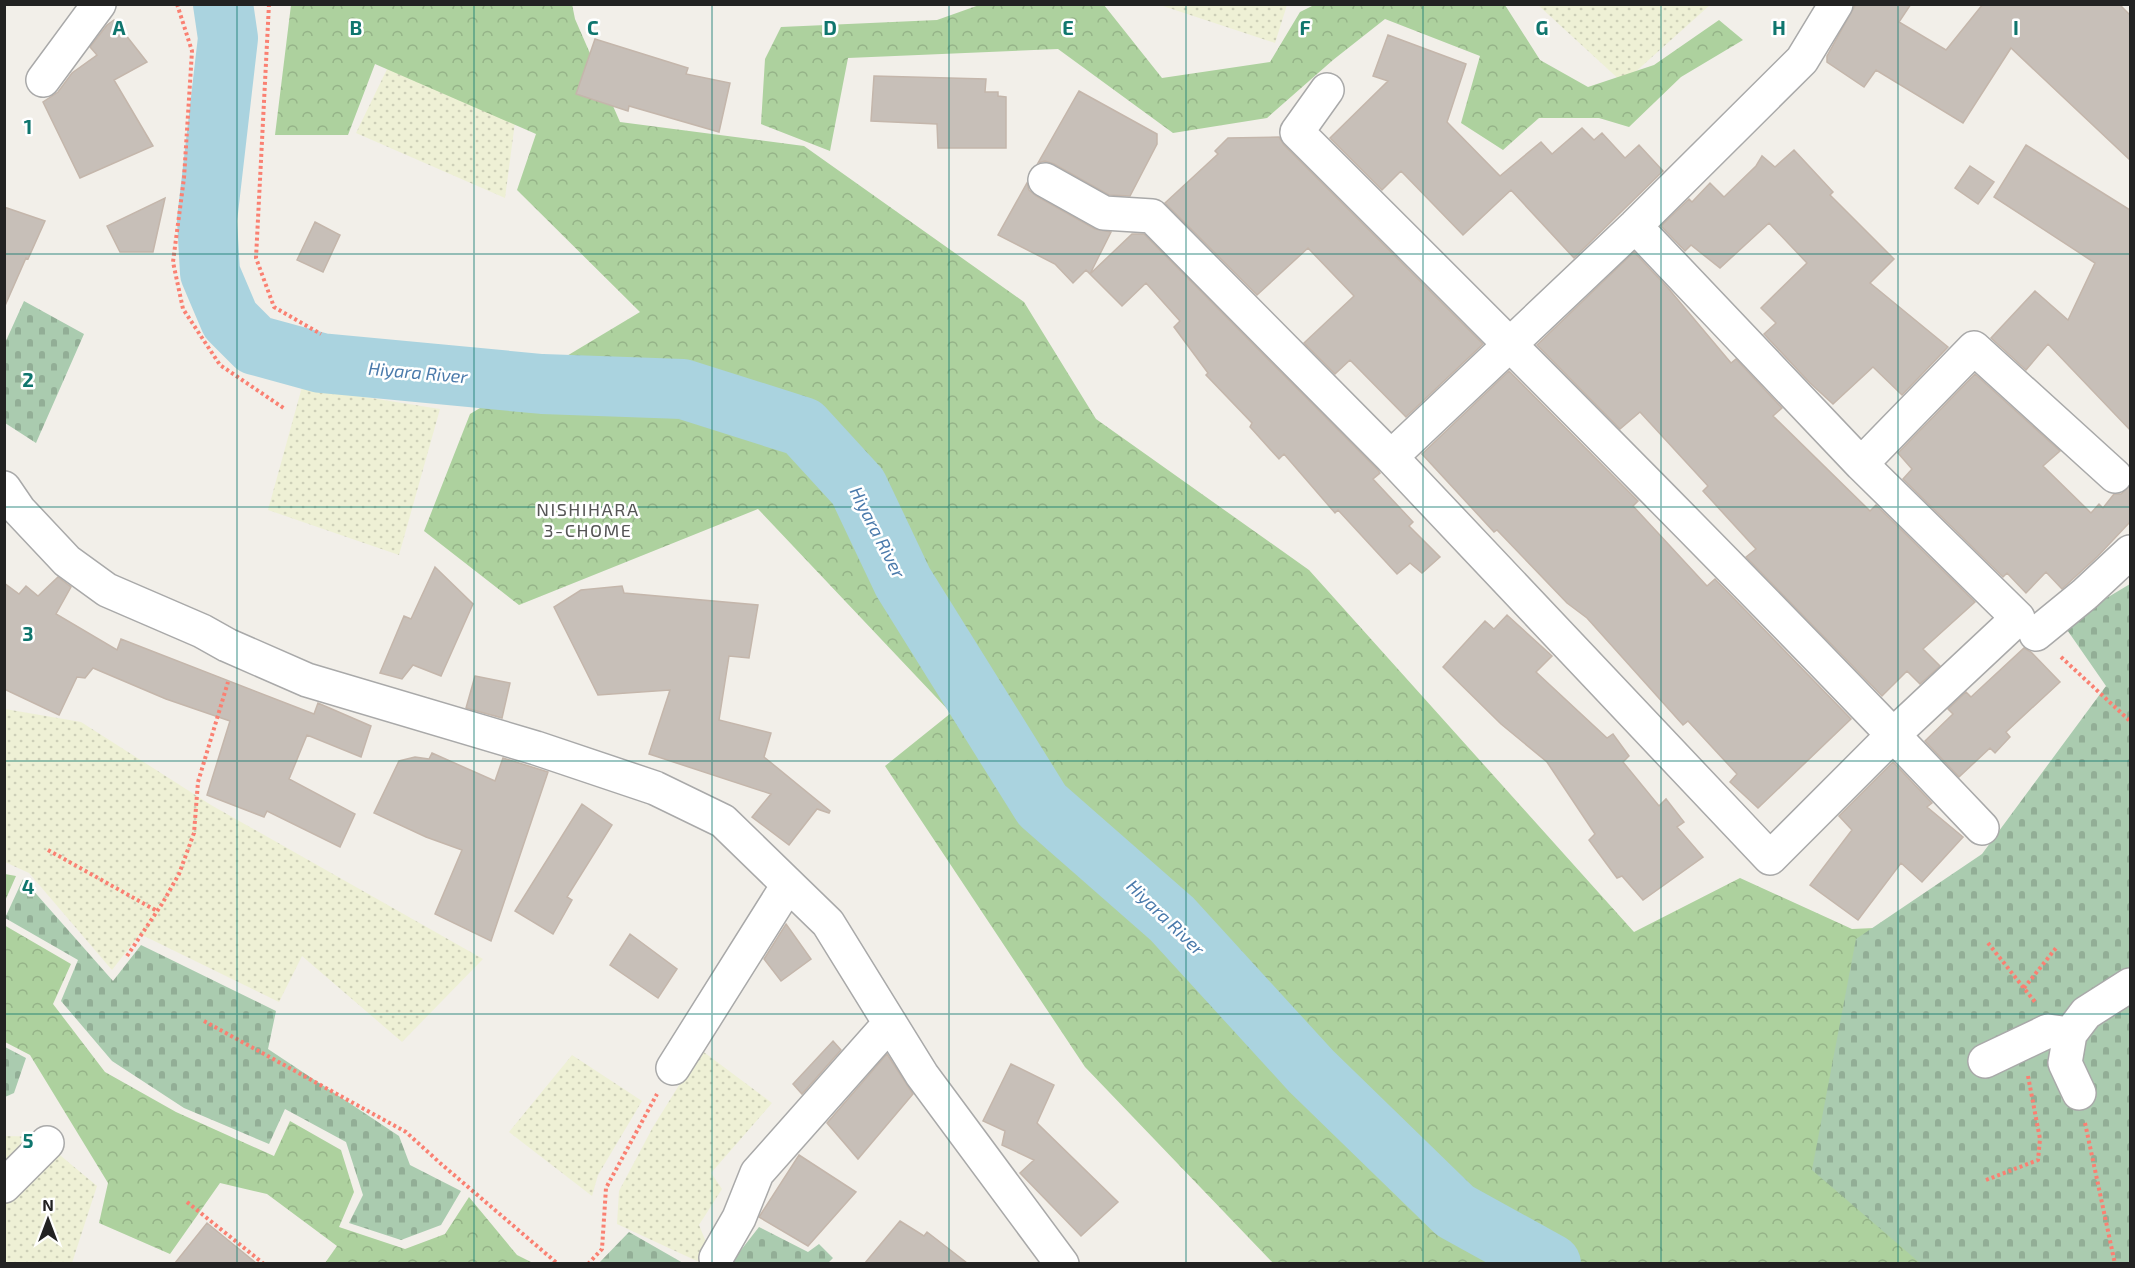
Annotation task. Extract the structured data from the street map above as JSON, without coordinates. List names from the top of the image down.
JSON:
{
  "districts": ["NISHIHARA 3-CHOME"],
  "water": ["Hiyara River"],
  "north": "top",
  "grid": {
    "columns": [
      "A",
      "B",
      "C",
      "D",
      "E",
      "F",
      "G",
      "H",
      "I"
    ],
    "rows": [
      "1",
      "2",
      "3",
      "4",
      "5"
    ]
  }
}
